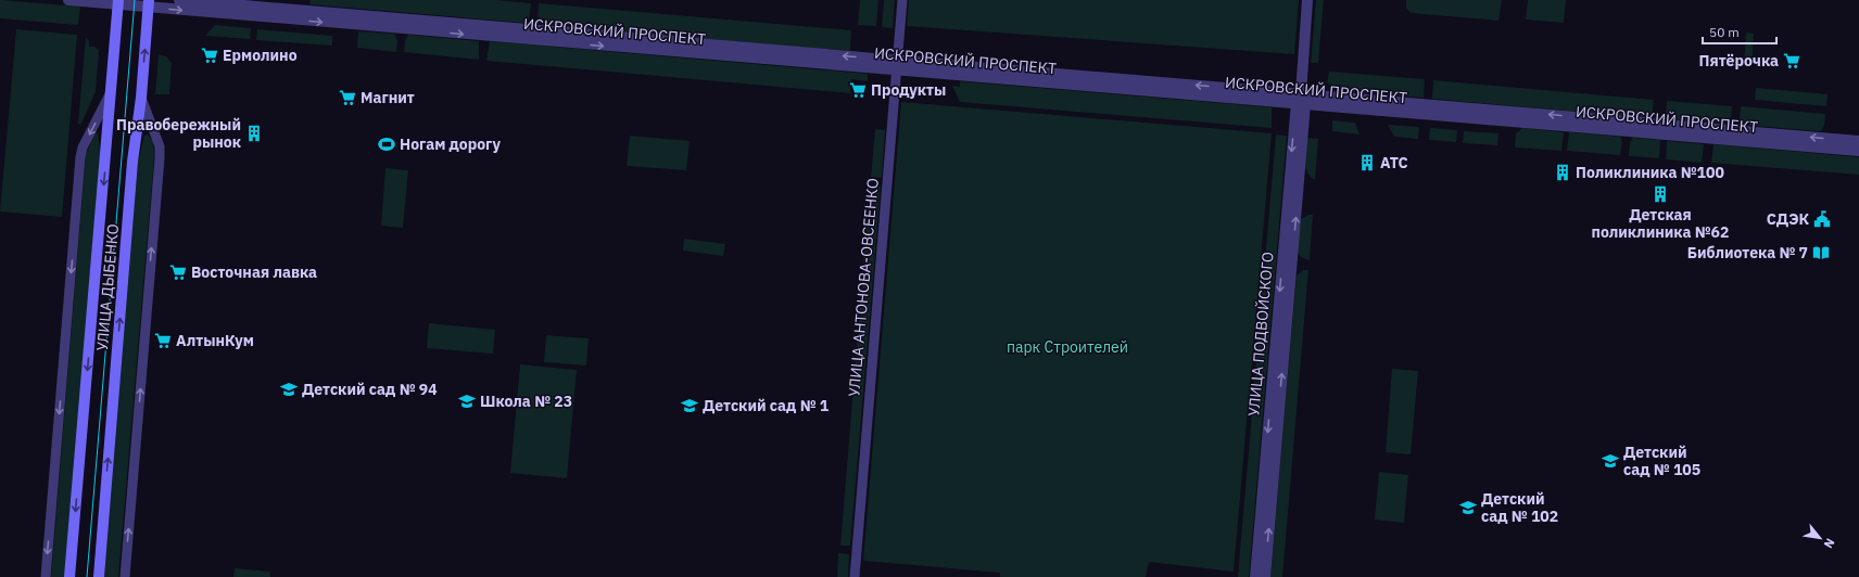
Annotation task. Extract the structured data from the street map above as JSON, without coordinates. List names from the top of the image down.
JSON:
{
  "streets": {
    "main road": ["УЛИЦА ДЫБЕНКО"],
    "street": ["ИСКРОВСКИЙ ПРОСПЕКТ", "УЛИЦА АНТОНОВА-ОВСЕЕНКО", "УЛИЦА ПОДВОЙСКОГО"]
  },
  "crossings": [
    ["ИСКРОВСКИЙ ПРОСПЕКТ", "УЛИЦА ДЫБЕНКО"],
    ["ИСКРОВСКИЙ ПРОСПЕКТ", "УЛИЦА АНТОНОВА-ОВСЕЕНКО"],
    ["ИСКРОВСКИЙ ПРОСПЕКТ", "УЛИЦА ПОДВОЙСКОГО"]
  ],
  "parks": ["парк Строителей"],
  "places": {
    "supermarket": [
      "Ермолино",
      "Пятёрочка",
      "Продукты",
      "Магнит",
      "Восточная лавка",
      "АлтынКум"
    ],
    "building": [
      "Правобережный рынок",
      "АТС",
      "Поликлиника №100",
      "Детская поликлиника №62"
    ],
    "sports": ["Ногам дорогу"],
    "public building": ["СДЭК"],
    "library": ["Библиотека № 7"],
    "school or university": [
      "Детский сад № 94",
      "Школа № 23",
      "Детский сад № 1",
      "Детский сад № 105",
      "Детский сад № 102"
    ]
  },
  "scale_bar": "50 m",
  "north": "bottom right"
}
